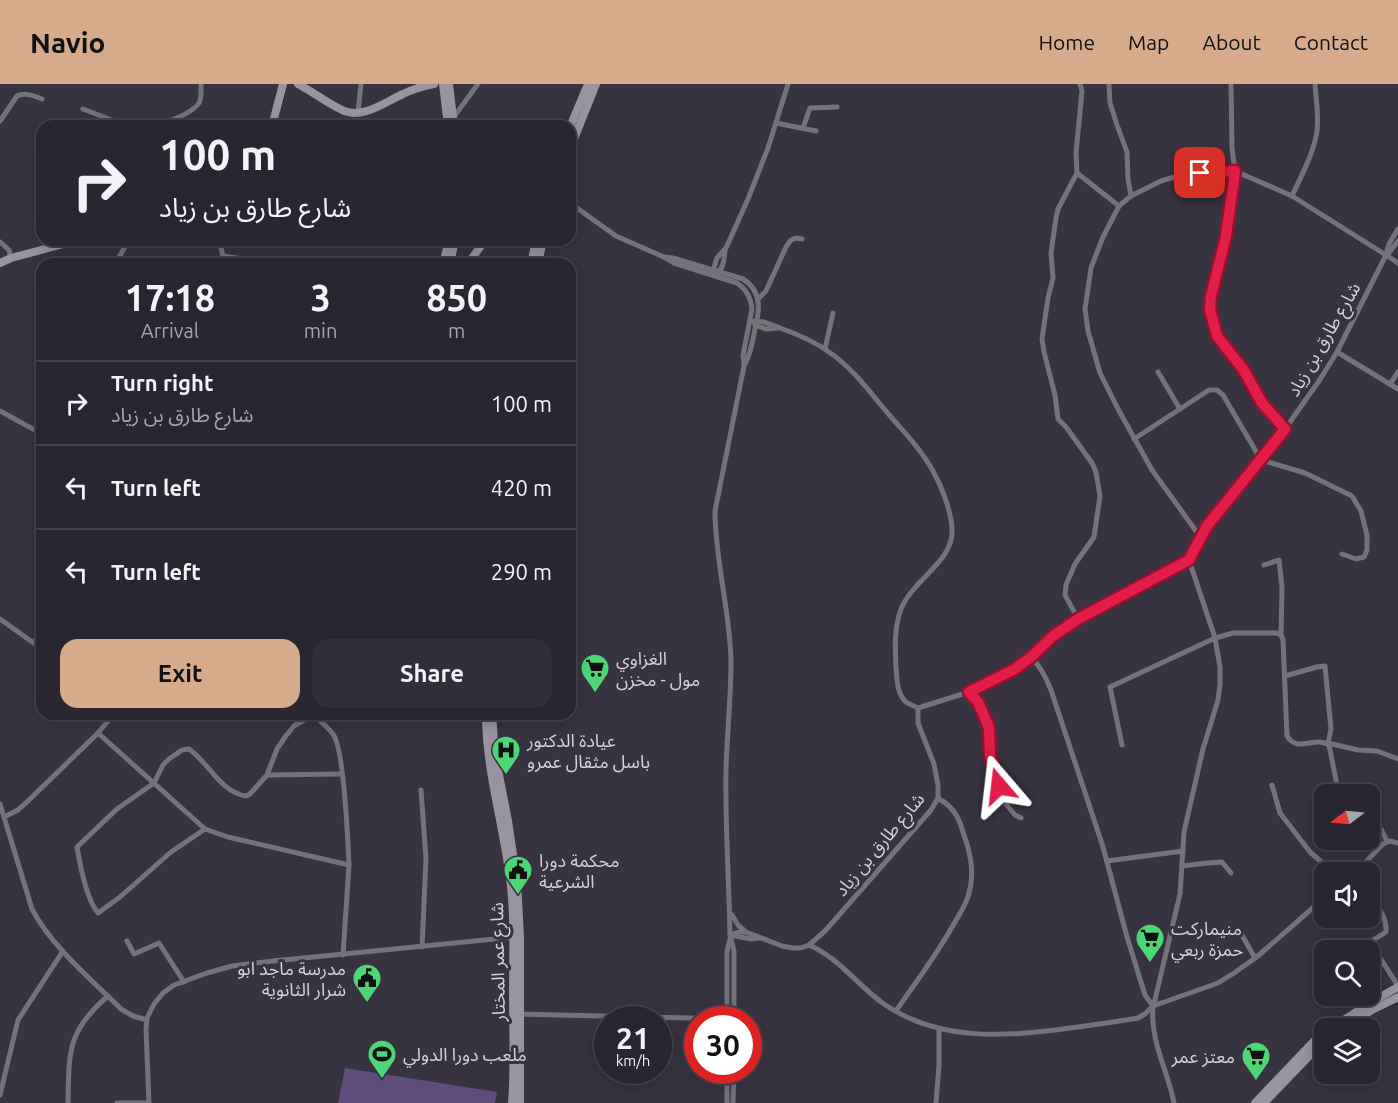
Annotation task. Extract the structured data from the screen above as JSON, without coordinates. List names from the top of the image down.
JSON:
{
  "streets": {
    "street": ["شارع طارق بن زياد", "شارع عمر المختار"]
  },
  "places": {
    "supermarket": ["الغزاوي مول - مخزن", "منيماركت حمزة ربعي", "معتز عمر"],
    "hospital": ["عيادة الدكتور باسل مثقال عمرو"],
    "public building": ["محكمة دورا الشرعية", "مدرسة ماجد ابو شرار الثانوية"],
    "sports": ["ملعب دورا الدولي"]
  },
  "north": "left",
  "page": {
    "header": "Navio",
    "nav": [
      "Home",
      "Map",
      "About",
      "Contact"
    ],
    "turn": ["100 m", "شارع طارق بن زياد"],
    "eta": [
      "17:18",
      "Arrival",
      "3",
      "min",
      "850",
      "m"
    ],
    "list": [
      {
        "name": "Turn right",
        "note": "شارع طارق بن زياد",
        "value": "100 m"
      },
      {
        "name": "Turn left",
        "value": "420 m"
      },
      {
        "name": "Turn left",
        "value": "290 m"
      }
    ],
    "buttons": ["Exit", "Share"],
    "speed": "21 km/h",
    "limit": "30"
  }
}
